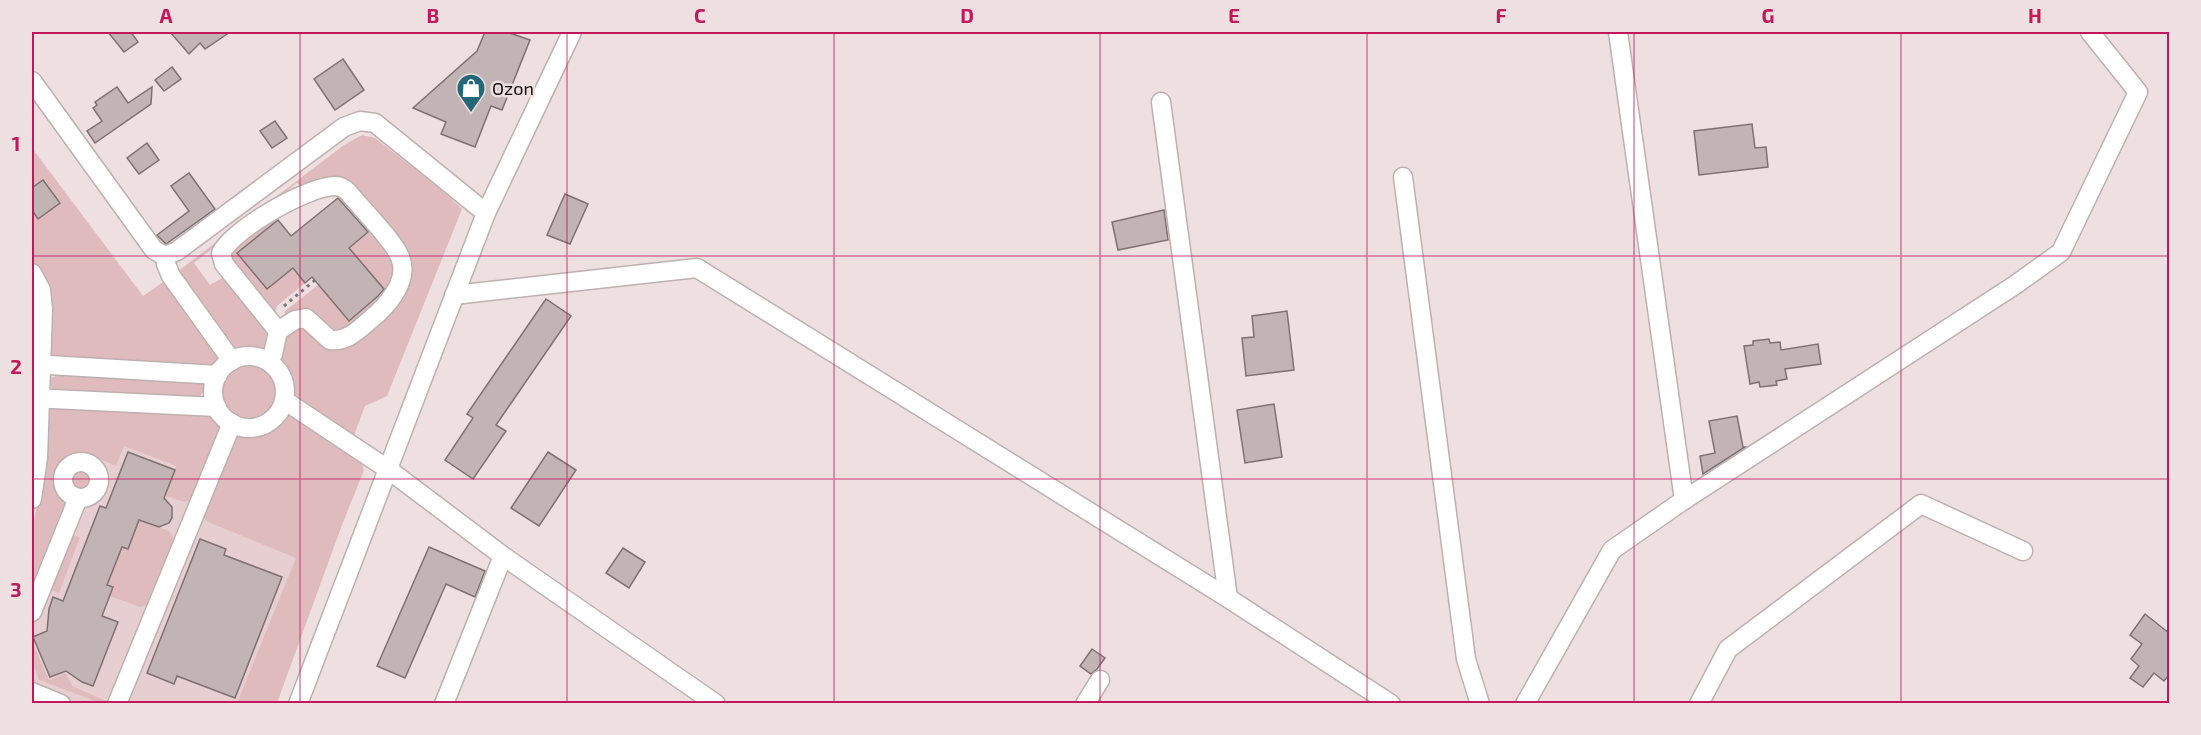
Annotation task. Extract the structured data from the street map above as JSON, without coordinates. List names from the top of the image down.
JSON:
{
  "places": {
    "shop": ["Ozon"]
  },
  "grid": {
    "columns": [
      "A",
      "B",
      "C",
      "D",
      "E",
      "F",
      "G",
      "H"
    ],
    "rows": ["1", "2", "3"]
  }
}
